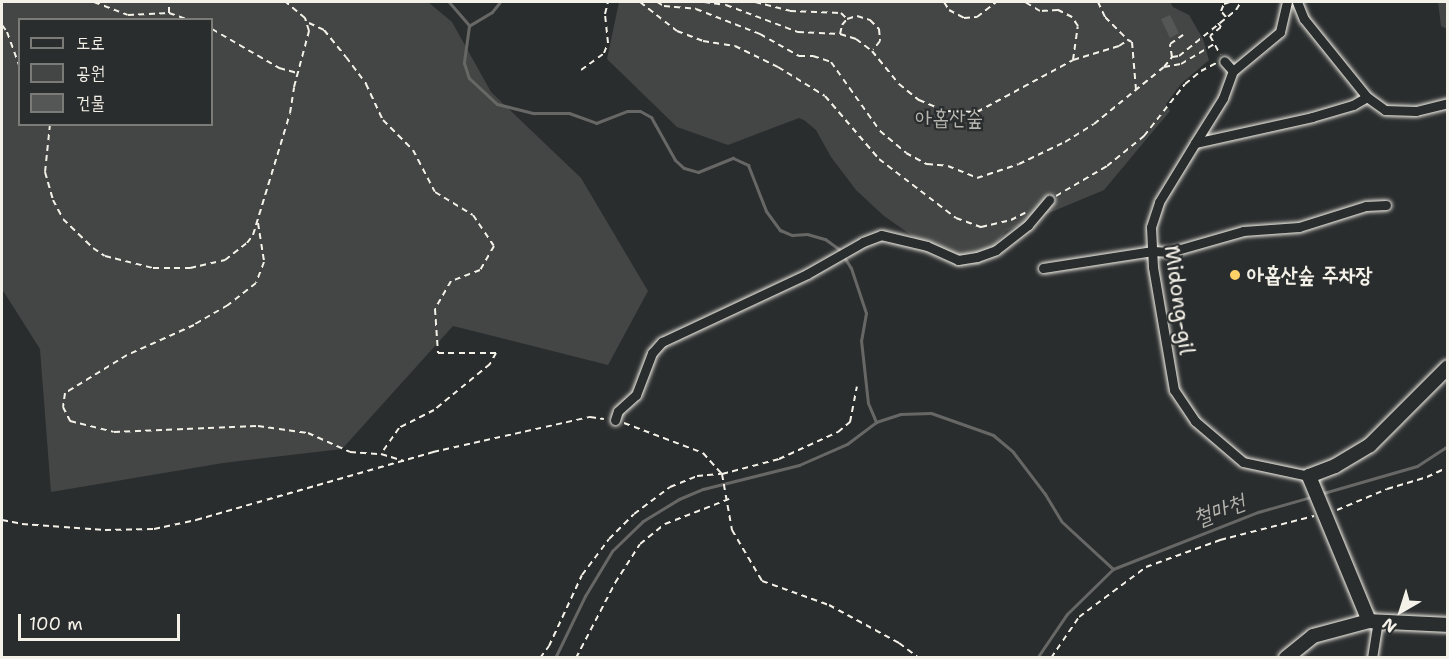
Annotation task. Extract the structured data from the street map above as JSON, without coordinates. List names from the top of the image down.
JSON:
{
  "streets": {
    "street": ["Midong-gil"]
  },
  "water": ["철마천"],
  "parks": ["아홉산숲"],
  "places": ["아홉산숲 주차장"],
  "legend": ["도로", "공원", "건물"],
  "scale_bar": "100 m",
  "north": "bottom left"
}
